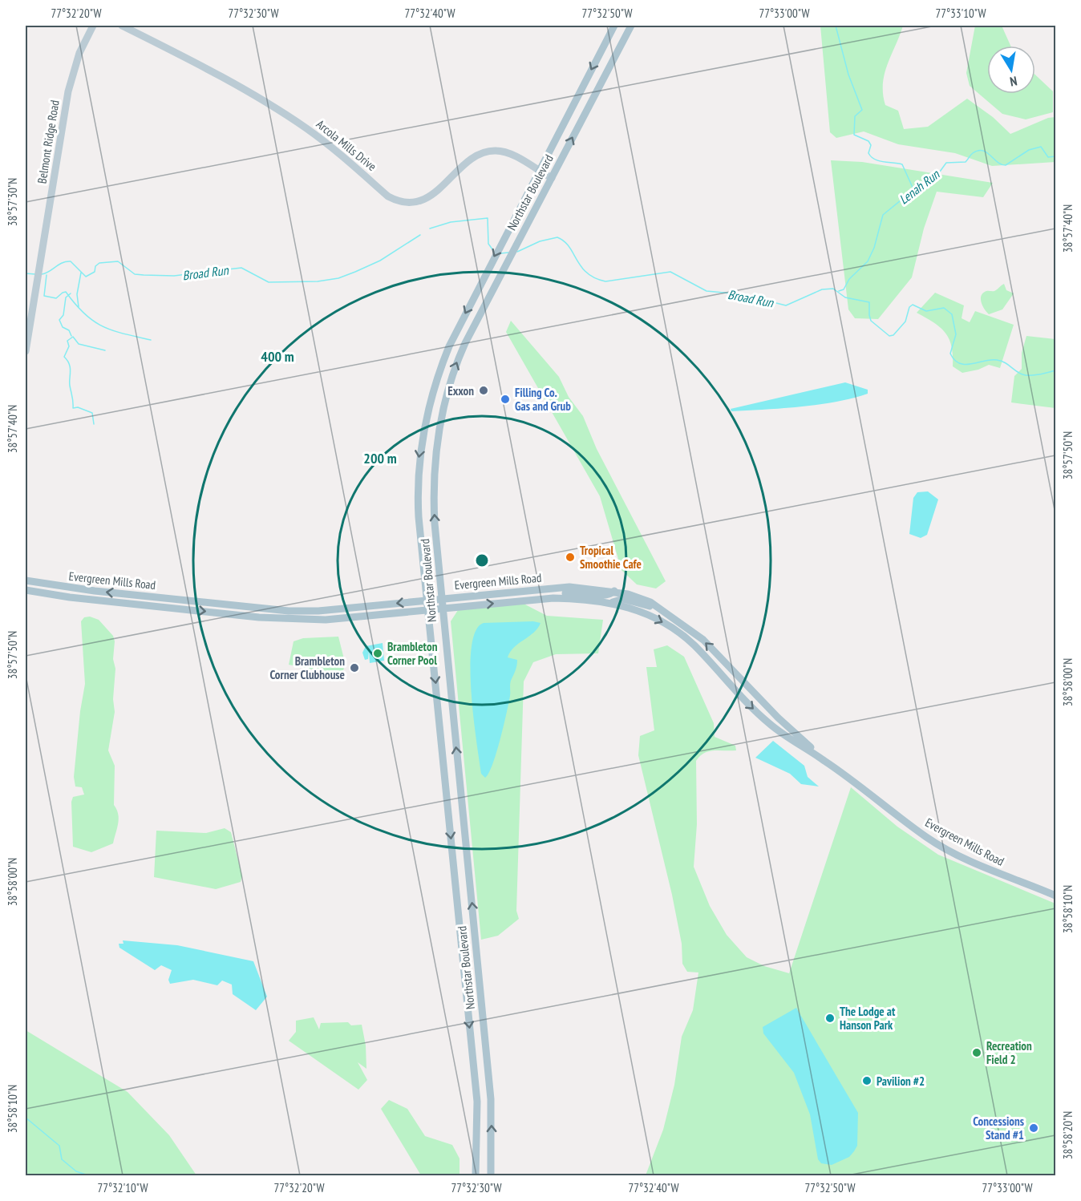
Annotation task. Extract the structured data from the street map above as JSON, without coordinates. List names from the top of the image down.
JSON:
{
  "streets": {
    "main road": ["Northstar Boulevard", "Evergreen Mills Road"],
    "street": ["Belmont Ridge Road", "Arcola Mills Drive"]
  },
  "crossings": [
    ["Arcola Mills Drive", "Northstar Boulevard"],
    ["Northstar Boulevard", "Evergreen Mills Road"]
  ],
  "water": ["Lenah Run", "Broad Run"],
  "places": [
    "Exxon",
    "Filling Co. Gas and Grub",
    "Tropical Smoothie Cafe",
    "Brambleton Corner Pool",
    "Brambleton Corner Clubhouse",
    "The Lodge at Hanson Park",
    "Recreation Field 2",
    "Pavilion #2",
    "Concessions Stand #1"
  ],
  "north": "bottom",
  "coordinates": [
    "77°32'20\"W",
    "77°32'30\"W",
    "77°32'40\"W",
    "77°32'50\"W",
    "77°33'00\"W",
    "77°33'10\"W",
    "38°57'30\"N",
    "38°57'40\"N",
    "38°57'50\"N",
    "38°58'00\"N",
    "38°58'10\"N",
    "38°58'20\"N",
    "77°32'10\"W"
  ],
  "rings": ["400 m", "200 m"]
}
